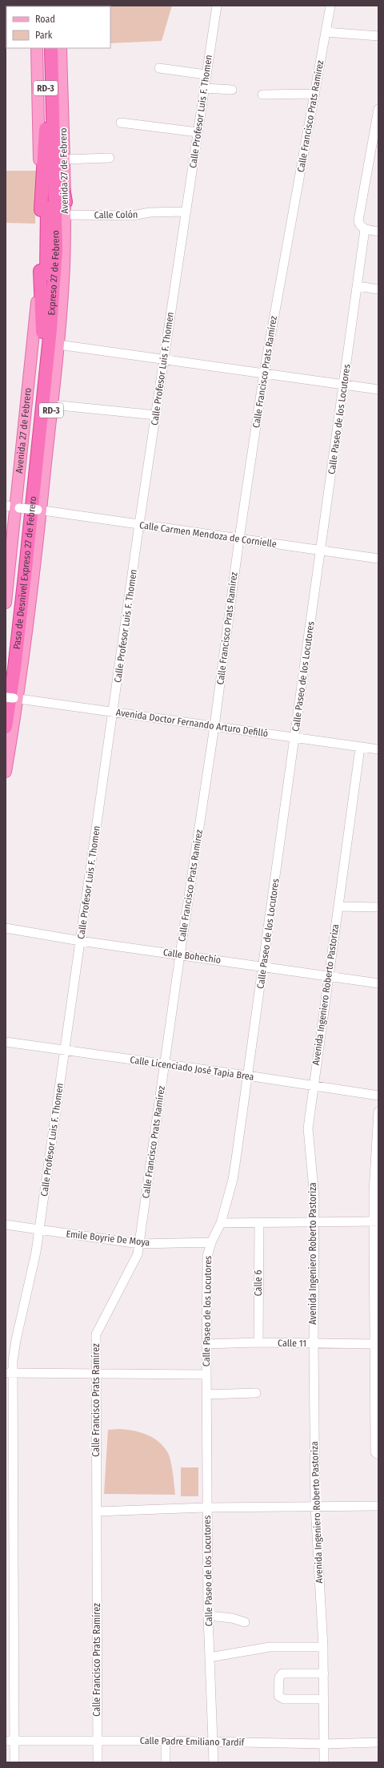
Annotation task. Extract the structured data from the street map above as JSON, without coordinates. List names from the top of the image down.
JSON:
{
  "streets": {
    "highway": ["RD-3", "Expreso 27 de Febrero", "Paso de Desnivel Expreso 27 de Febrero"],
    "main road": ["Avenida 27 de Febrero"],
    "street": [
      "Calle Profesor Luis F. Thomen",
      "Calle Francisco Prats Ramírez",
      "Calle Colón",
      "Calle Paseo de los Locutores",
      "Calle Carmen Mendoza de Cornielle",
      "Avenida Doctor Fernando Arturo Defilló",
      "Calle Bohechío",
      "Avenida Ingeniero Roberto Pastoriza",
      "Calle Licenciado José Tapia Brea",
      "Emile Boyrie De Moya",
      "Calle 6",
      "Calle 11",
      "Calle Padre Emiliano Tardif"
    ]
  },
  "crossings": [
    ["RD-3", "Expreso 27 de Febrero"],
    ["Calle Profesor Luis F. Thomen", "Calle Colón"],
    ["Calle Profesor Luis F. Thomen", "Calle Carmen Mendoza de Cornielle"],
    ["Calle Profesor Luis F. Thomen", "Avenida Doctor Fernando Arturo Defilló"],
    ["Calle Profesor Luis F. Thomen", "Calle Bohechío"],
    ["Calle Profesor Luis F. Thomen", "Calle Licenciado José Tapia Brea"],
    ["Calle Profesor Luis F. Thomen", "Emile Boyrie De Moya"],
    ["Calle Profesor Luis F. Thomen", "Calle Padre Emiliano Tardif"],
    ["Calle Francisco Prats Ramírez", "Calle Carmen Mendoza de Cornielle"],
    ["Calle Francisco Prats Ramírez", "Avenida Doctor Fernando Arturo Defilló"],
    ["Calle Francisco Prats Ramírez", "Calle Bohechío"],
    ["Calle Francisco Prats Ramírez", "Calle Licenciado José Tapia Brea"],
    ["Calle Francisco Prats Ramírez", "Emile Boyrie De Moya"],
    ["Calle Francisco Prats Ramírez", "Calle Padre Emiliano Tardif"],
    ["Avenida 27 de Febrero", "Calle Colón"],
    ["Avenida 27 de Febrero", "Calle Carmen Mendoza de Cornielle"],
    ["Avenida 27 de Febrero", "Avenida Doctor Fernando Arturo Defilló"],
    ["Expreso 27 de Febrero", "Paso de Desnivel Expreso 27 de Febrero"],
    ["Calle Paseo de los Locutores", "Calle Carmen Mendoza de Cornielle"],
    ["Calle Paseo de los Locutores", "Avenida Doctor Fernando Arturo Defilló"],
    ["Calle Paseo de los Locutores", "Calle Bohechío"],
    ["Calle Paseo de los Locutores", "Calle Licenciado José Tapia Brea"],
    ["Calle Paseo de los Locutores", "Emile Boyrie De Moya"],
    ["Calle Paseo de los Locutores", "Calle 11"],
    ["Calle Paseo de los Locutores", "Calle Padre Emiliano Tardif"],
    ["Avenida Doctor Fernando Arturo Defilló", "Avenida Ingeniero Roberto Pastoriza"],
    ["Calle Bohechío", "Avenida Ingeniero Roberto Pastoriza"],
    ["Avenida Ingeniero Roberto Pastoriza", "Calle Licenciado José Tapia Brea"],
    ["Avenida Ingeniero Roberto Pastoriza", "Calle 11"],
    ["Avenida Ingeniero Roberto Pastoriza", "Calle Padre Emiliano Tardif"],
    ["Calle 6", "Calle 11"]
  ],
  "legend": ["Road", "Park"]
}
